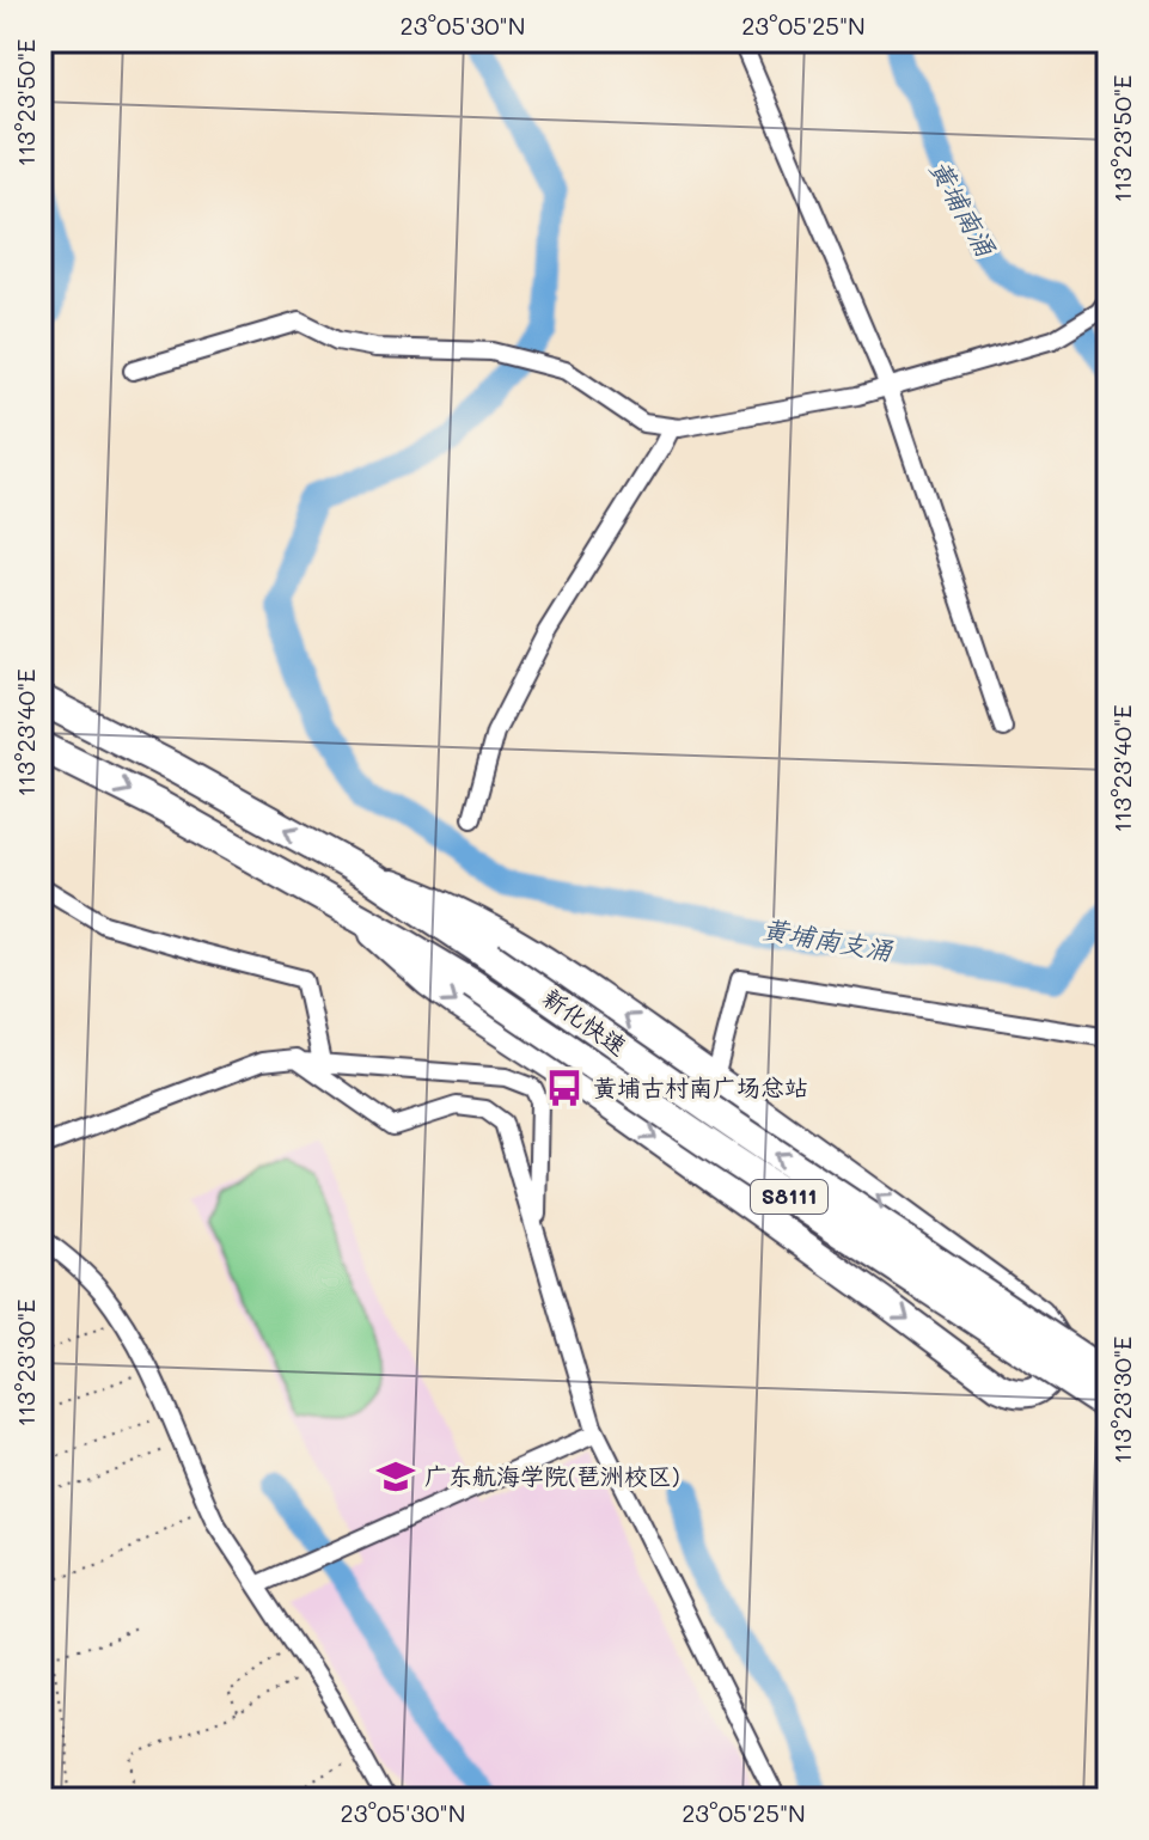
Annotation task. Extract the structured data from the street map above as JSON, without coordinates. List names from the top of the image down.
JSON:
{
  "streets": {
    "highway": ["新化快速", "S8111"]
  },
  "water": ["黄埔南涌", "黄埔南支涌"],
  "places": {
    "bus stop": ["黄埔古村南广场总站"],
    "school or university": ["广东航海学院(琶洲校区)"]
  },
  "coordinates": [
    "23°05'30\"N",
    "23°05'25\"N",
    "113°23'50\"E",
    "113°23'40\"E",
    "113°23'30\"E"
  ]
}
